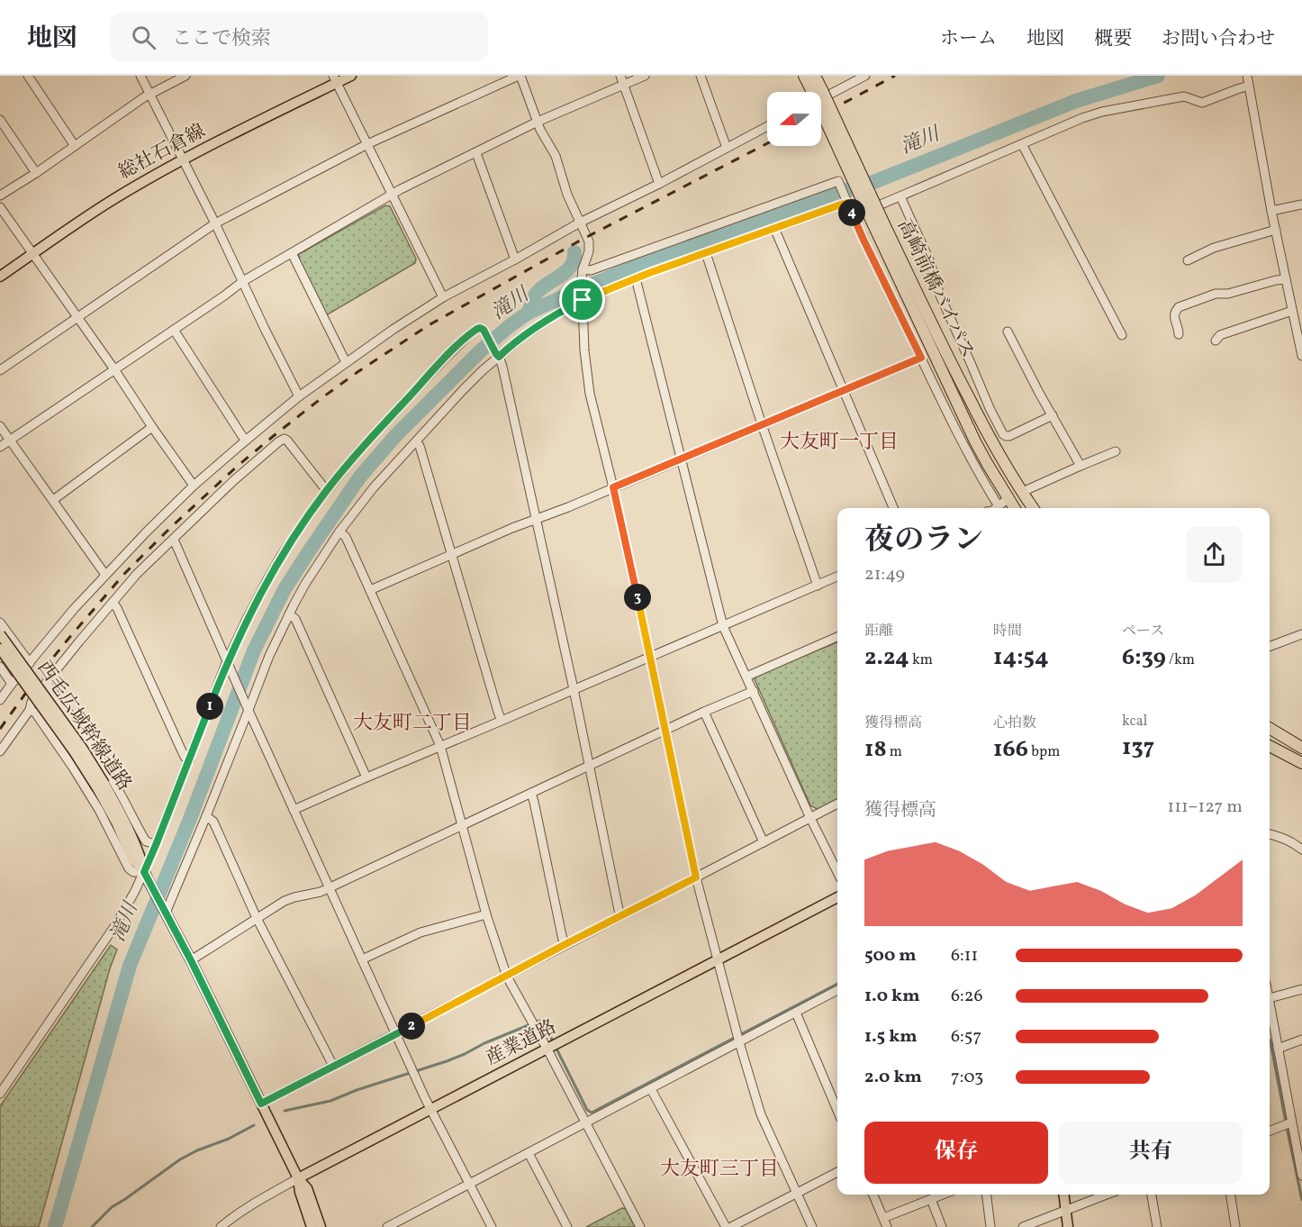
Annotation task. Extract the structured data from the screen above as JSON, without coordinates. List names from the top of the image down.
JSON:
{
  "streets": {
    "highway": ["高崎前橋バイパス"],
    "main road": ["総社石倉線", "西毛広域幹線道路", "産業道路"]
  },
  "crossings": [
    ["西毛広域幹線道路", "産業道路"]
  ],
  "districts": ["大友町一丁目", "大友町二丁目", "大友町三丁目"],
  "water": ["滝川"],
  "north": "left",
  "page": {
    "header": "地図",
    "search": "ここで検索",
    "nav": [
      "ホーム",
      "地図",
      "概要",
      "お問い合わせ"
    ],
    "pins": [
      "4",
      "3",
      "1",
      "2"
    ],
    "heading": ["夜のラン", "21:49"],
    "stats": [
      ["距離", "2.24 km"],
      ["時間", "14:54"],
      ["ペース", "6:39 /km"],
      ["獲得標高", "18 m"],
      ["心拍数", "166 bpm"],
      ["kcal", "137"]
    ],
    "chart": ["獲得標高", "111–127 m"],
    "list": [
      {
        "name": "500 m",
        "note": "6:11"
      },
      {
        "name": "1.0 km",
        "note": "6:26"
      },
      {
        "name": "1.5 km",
        "note": "6:57"
      },
      {
        "name": "2.0 km",
        "note": "7:03"
      }
    ],
    "buttons": ["保存", "共有"]
  }
}
